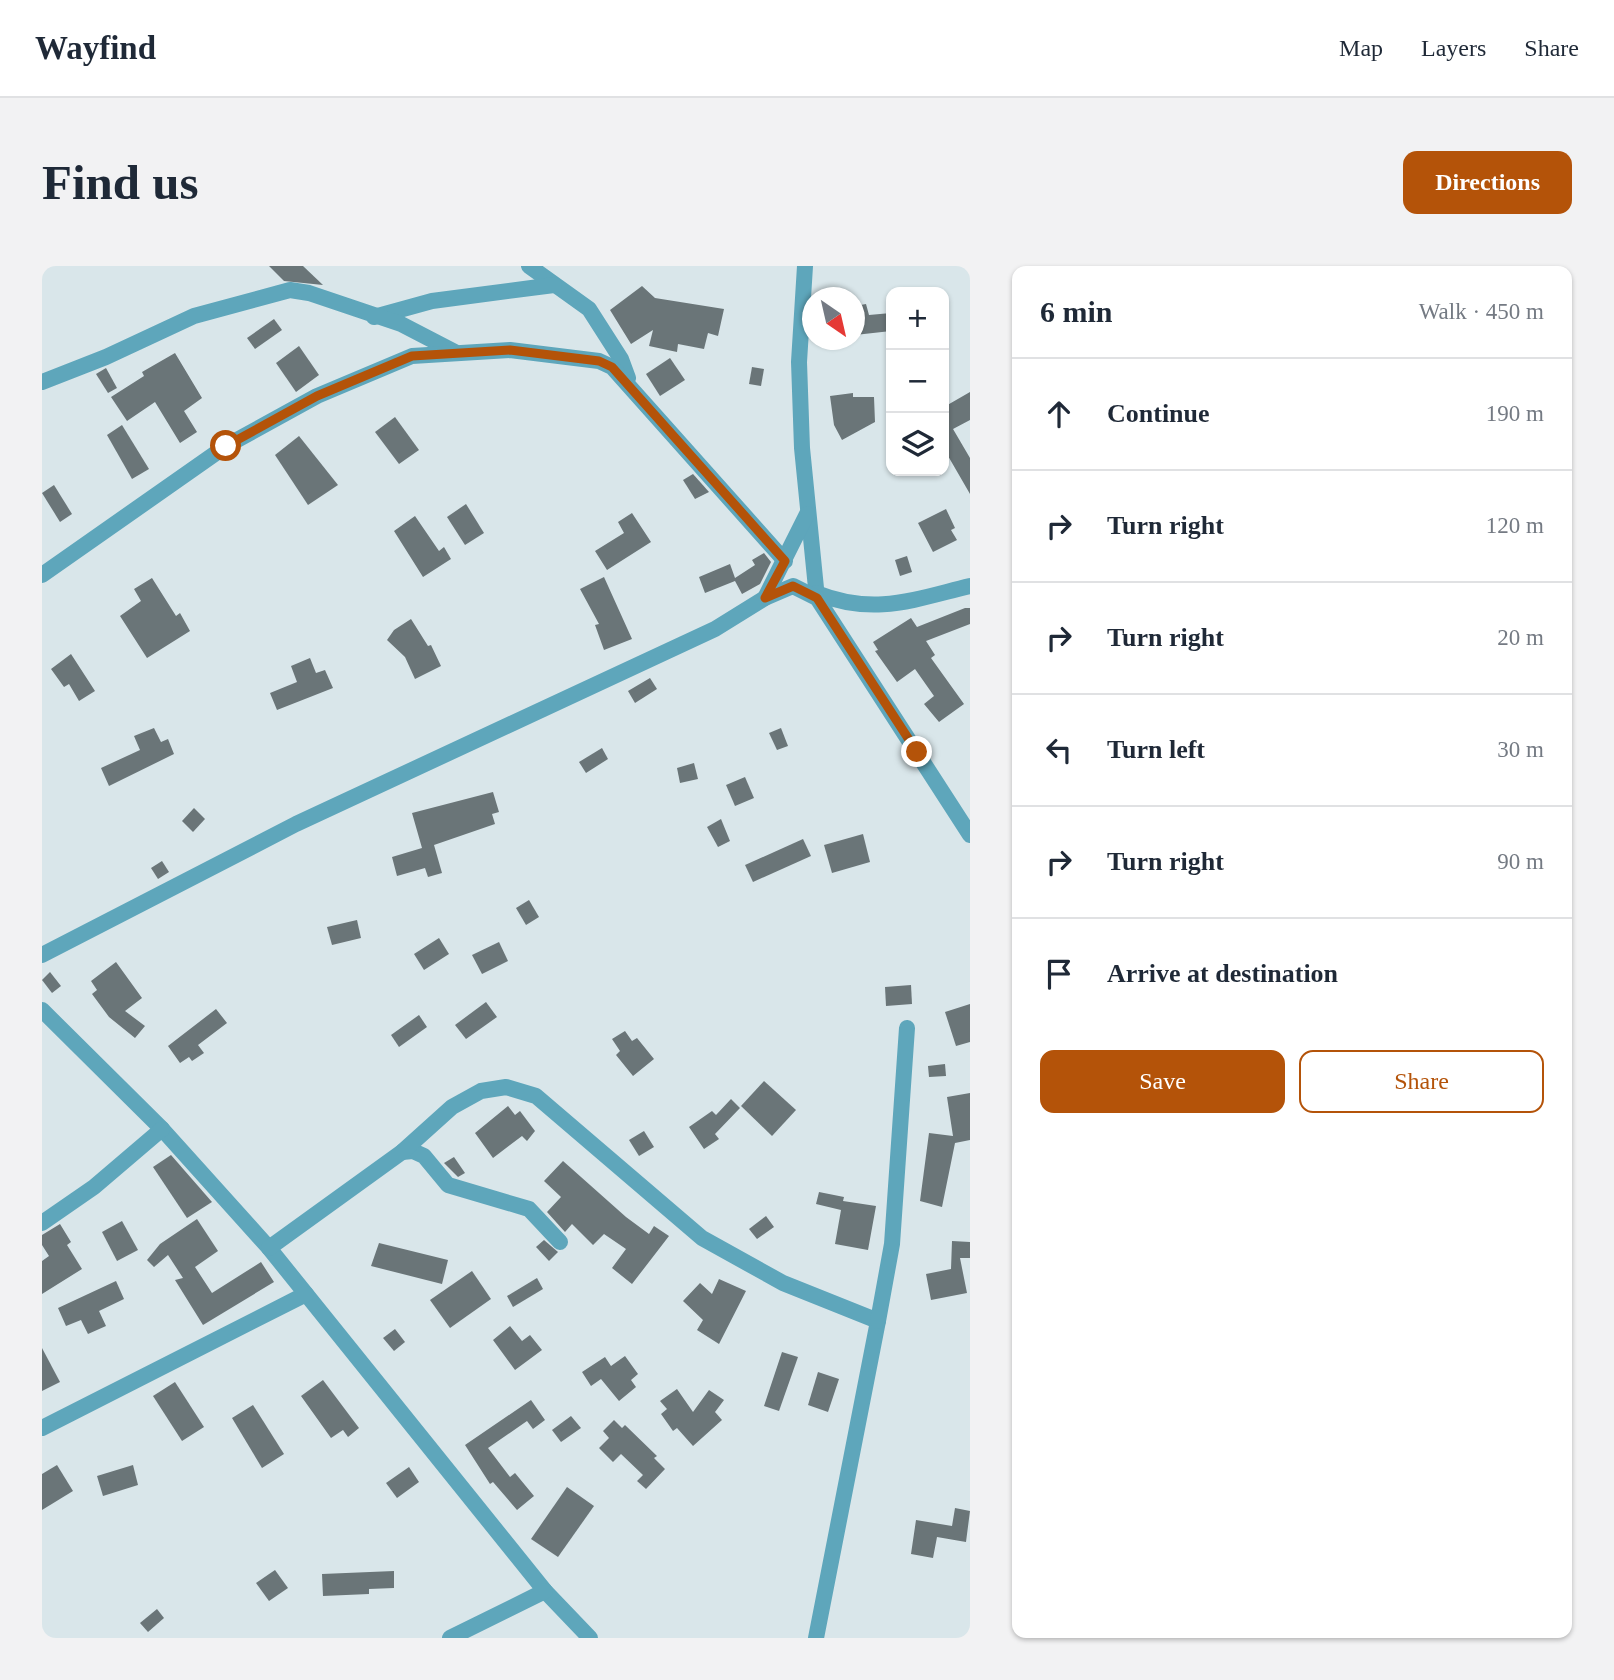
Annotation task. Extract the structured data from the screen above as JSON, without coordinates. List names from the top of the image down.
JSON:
{
  "north": "bottom right",
  "page": {
    "header": "Wayfind",
    "nav": ["Map", "Layers", "Share"],
    "buttons": [
      "Directions",
      ["Save", "Share"]
    ],
    "title": "Find us",
    "heading": ["6 min", "Walk · 450 m"],
    "map_buttons": ["+", "−"],
    "list": [
      ["Continue", "190 m"],
      ["Turn right", "120 m"],
      ["Turn right", "20 m"],
      ["Turn left", "30 m"],
      ["Turn right", "90 m"],
      "Arrive at destination"
    ]
  }
}
